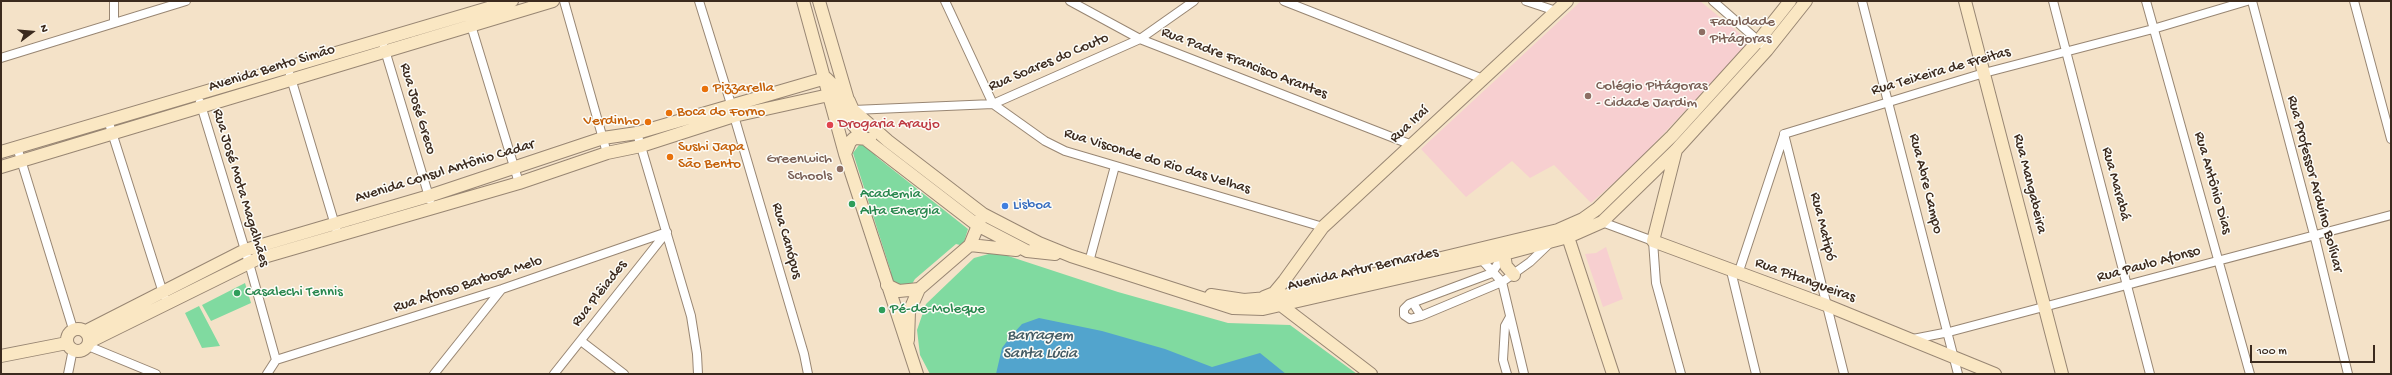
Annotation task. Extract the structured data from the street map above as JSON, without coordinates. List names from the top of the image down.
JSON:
{
  "streets": {
    "street": [
      "Rua Soares do Couto",
      "Rua Padre Francisco Arantes",
      "Avenida Bento Simão",
      "Rua Teixeira de Freitas",
      "Rua José Greco",
      "Rua Iraí",
      "Rua Visconde do Rio das Velhas",
      "Avenida Consul Antônio Cadar",
      "Rua Antônio Dias",
      "Rua Abre Campo",
      "Rua Mangabeira",
      "Rua Marabá",
      "Rua Professor Arduíno Bolívar",
      "Rua José Mota Magalhães",
      "Rua Matipó",
      "Rua Canópus",
      "Rua Paulo Afonso",
      "Avenida Artur Bernardes",
      "Rua Pitangueiras",
      "Rua Afonso Barbosa Melo",
      "Rua Plêiades"
    ]
  },
  "crossings": [
    ["Rua Soares do Couto", "Rua Padre Francisco Arantes"],
    ["Rua Soares do Couto", "Rua Visconde do Rio das Velhas"],
    ["Rua Soares do Couto", "Avenida Artur Bernardes"],
    ["Rua Padre Francisco Arantes", "Rua Iraí"],
    ["Avenida Bento Simão", "Rua José Greco"],
    ["Avenida Bento Simão", "Rua José Mota Magalhães"],
    ["Rua Teixeira de Freitas", "Rua Antônio Dias"],
    ["Rua Teixeira de Freitas", "Rua Abre Campo"],
    ["Rua Teixeira de Freitas", "Rua Mangabeira"],
    ["Rua Teixeira de Freitas", "Rua Marabá"],
    ["Rua Teixeira de Freitas", "Rua Matipó"],
    ["Rua José Greco", "Avenida Consul Antônio Cadar"],
    ["Rua Iraí", "Rua Visconde do Rio das Velhas"],
    ["Rua Iraí", "Avenida Artur Bernardes"],
    ["Avenida Consul Antônio Cadar", "Rua José Mota Magalhães"],
    ["Avenida Consul Antônio Cadar", "Rua Canópus"],
    ["Avenida Consul Antônio Cadar", "Avenida Artur Bernardes"],
    ["Rua Antônio Dias", "Rua Paulo Afonso"],
    ["Rua Abre Campo", "Rua Paulo Afonso"],
    ["Rua Abre Campo", "Rua Pitangueiras"],
    ["Rua Mangabeira", "Rua Paulo Afonso"],
    ["Rua Marabá", "Rua Paulo Afonso"],
    ["Rua Professor Arduíno Bolívar", "Rua Paulo Afonso"],
    ["Rua José Mota Magalhães", "Rua Afonso Barbosa Melo"],
    ["Rua Matipó", "Rua Pitangueiras"],
    ["Rua Paulo Afonso", "Rua Pitangueiras"],
    ["Avenida Artur Bernardes", "Rua Pitangueiras"],
    ["Rua Afonso Barbosa Melo", "Rua Plêiades"]
  ],
  "water": ["Barragem Santa Lúcia"],
  "places": [
    "Faculdade Pitágoras",
    "Pizzarella",
    "Colégio Pitágoras - Cidade Jardim",
    "Boca do Forno",
    "Verdinho",
    "Drogaria Araujo",
    "Sushi Japa São Bento",
    "Greenwich Schools",
    "Academia Alta Energia",
    "Lisboa",
    "Casalechi Tennis",
    "Pé-de-Moleque"
  ],
  "scale_bar": "100 m",
  "north": "right"
}
